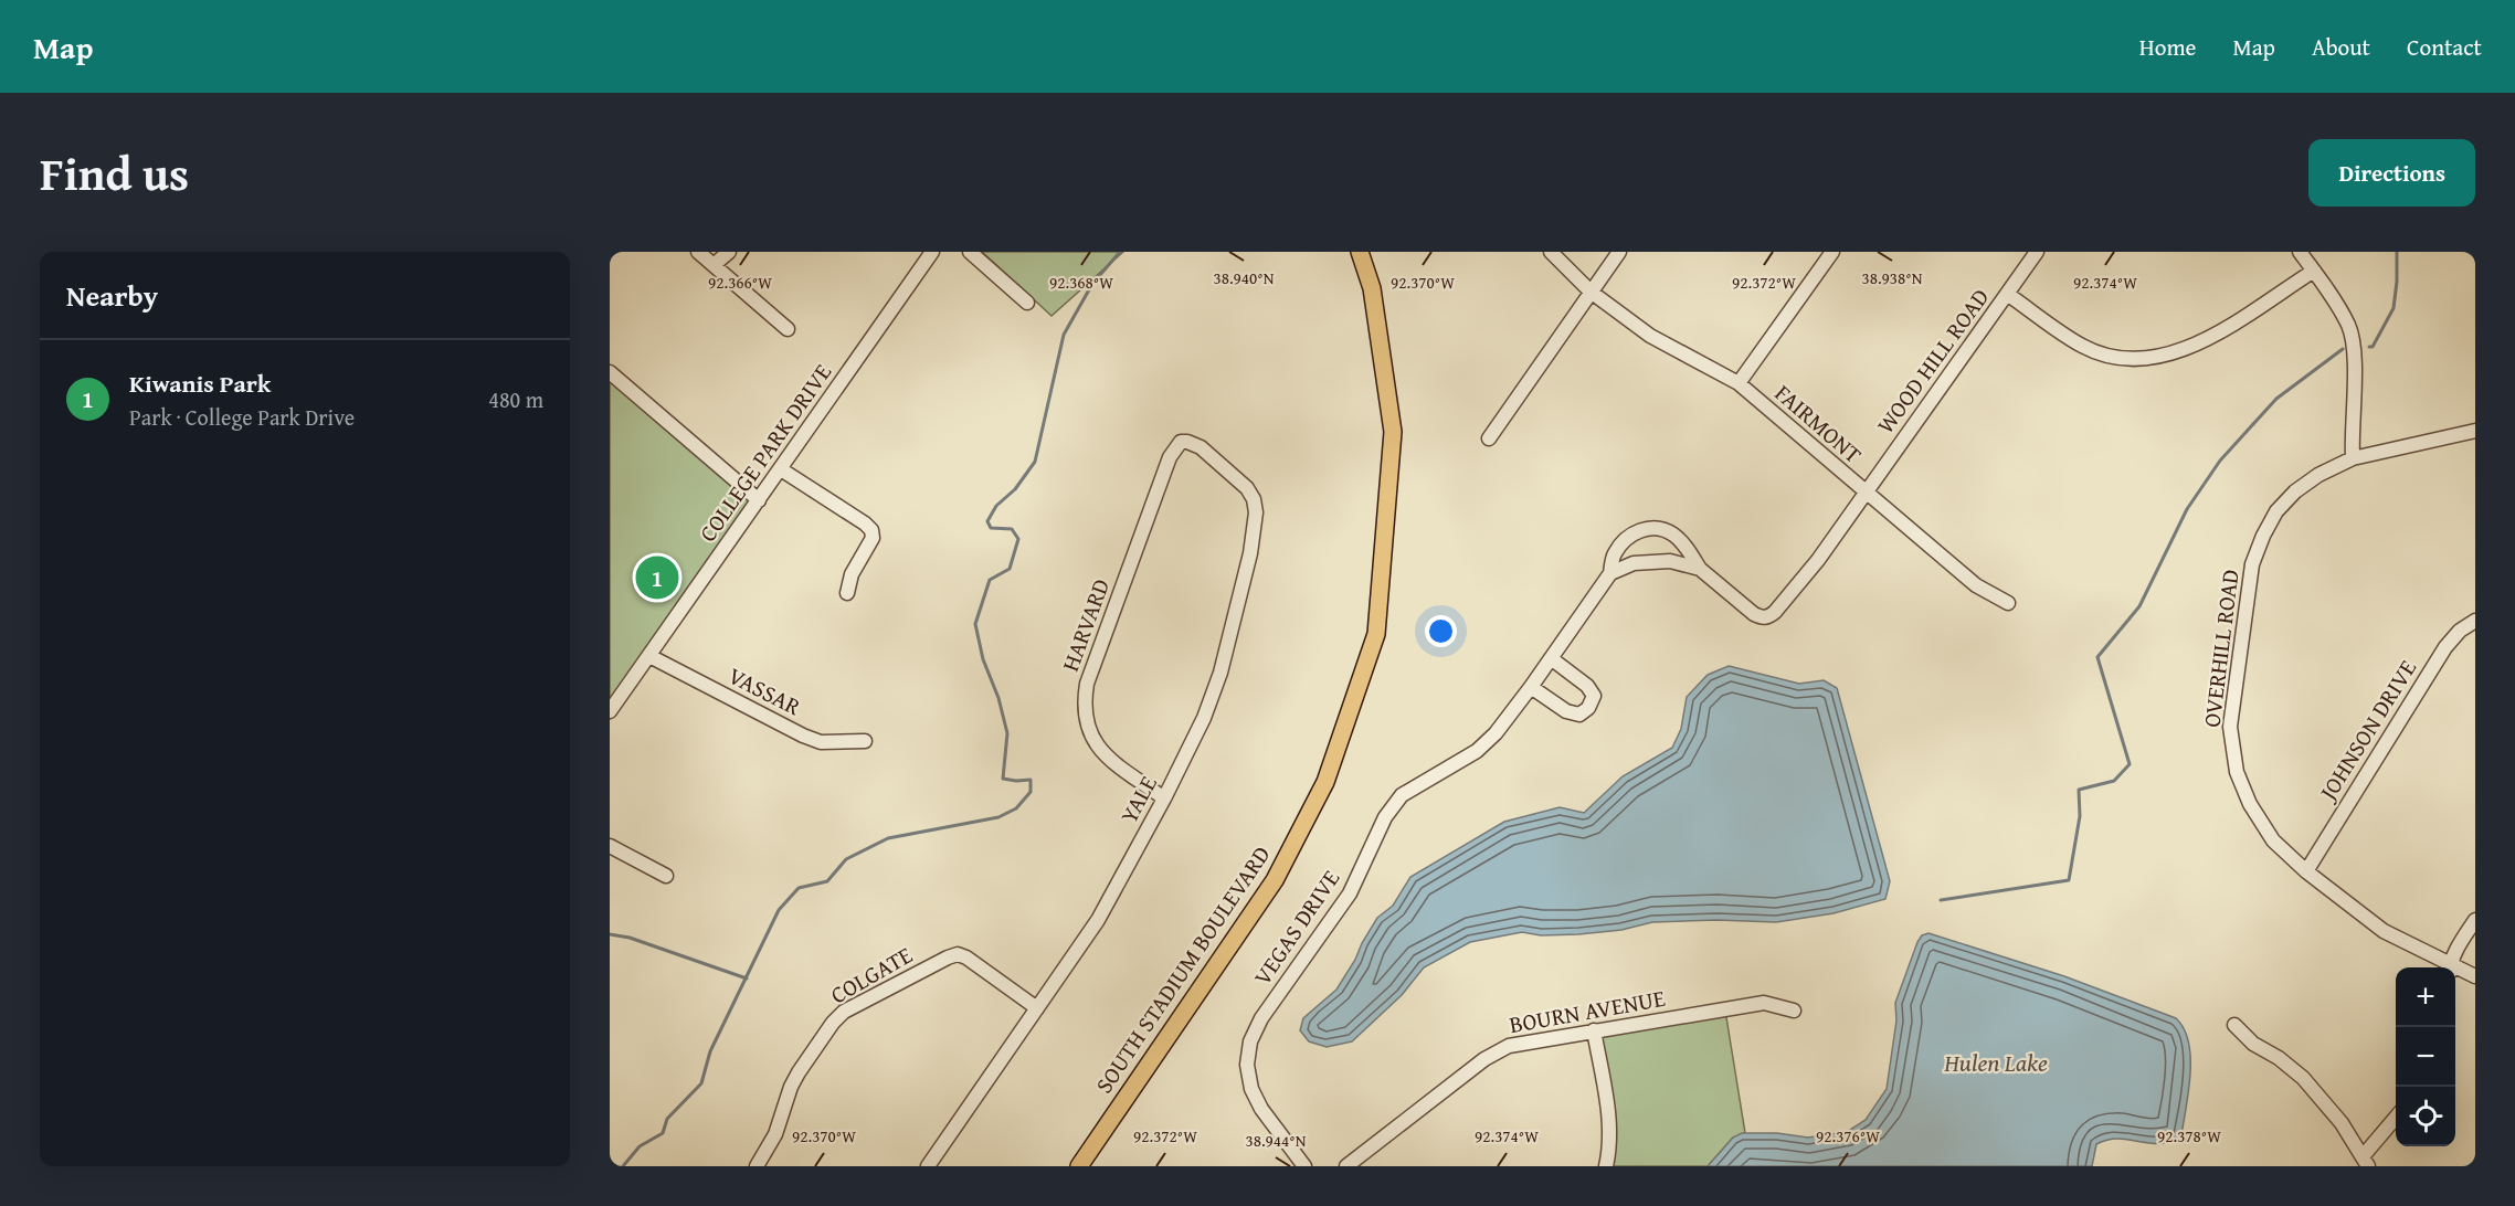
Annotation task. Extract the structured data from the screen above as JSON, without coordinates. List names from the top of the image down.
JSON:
{
  "streets": {
    "main road": ["SOUTH STADIUM BOULEVARD"],
    "street": [
      "WOOD HILL ROAD",
      "FAIRMONT",
      "COLLEGE PARK DRIVE",
      "HARVARD",
      "OVERHILL ROAD",
      "VASSAR",
      "JOHNSON DRIVE",
      "YALE",
      "VEGAS DRIVE",
      "COLGATE",
      "BOURN AVENUE"
    ]
  },
  "crossings": [
    ["WOOD HILL ROAD", "FAIRMONT"],
    ["WOOD HILL ROAD", "VEGAS DRIVE"],
    ["COLLEGE PARK DRIVE", "VASSAR"],
    ["HARVARD", "YALE"],
    ["OVERHILL ROAD", "JOHNSON DRIVE"],
    ["YALE", "COLGATE"]
  ],
  "water": ["Hulen Lake"],
  "page": {
    "header": "Map",
    "nav": [
      "Home",
      "Map",
      "About",
      "Contact"
    ],
    "title": "Find us",
    "buttons": "Directions",
    "heading": "Nearby",
    "list": [
      {
        "mark": "1",
        "name": "Kiwanis Park",
        "note": "Park · College Park Drive",
        "value": "480 m"
      }
    ],
    "pins": "1",
    "map_buttons": ["+", "−"]
  },
  "coordinates": [
    "38.940°N",
    "38.938°N",
    "92.366°W",
    "92.368°W",
    "92.370°W",
    "92.372°W",
    "92.374°W",
    "92.376°W",
    "92.378°W",
    "38.944°N"
  ]
}
